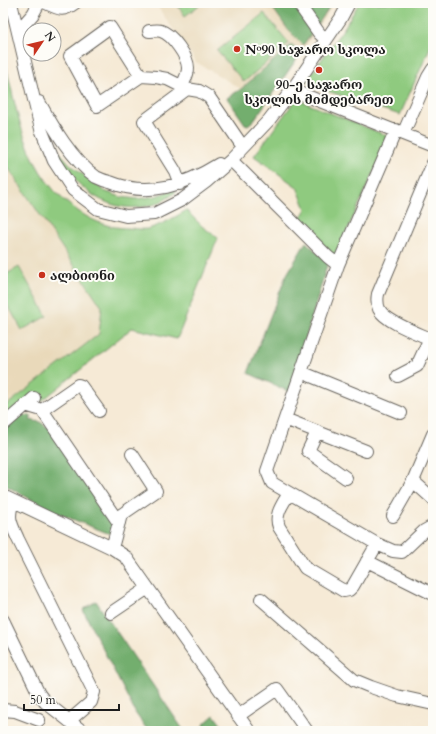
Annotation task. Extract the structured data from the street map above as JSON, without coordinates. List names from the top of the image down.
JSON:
{
  "places": ["№90 საჯარო სკოლა", "90-ე საჯარო სკოლის მიმდებარეთ", "ალბიონი"],
  "scale_bar": "50 m",
  "north": "top right"
}
